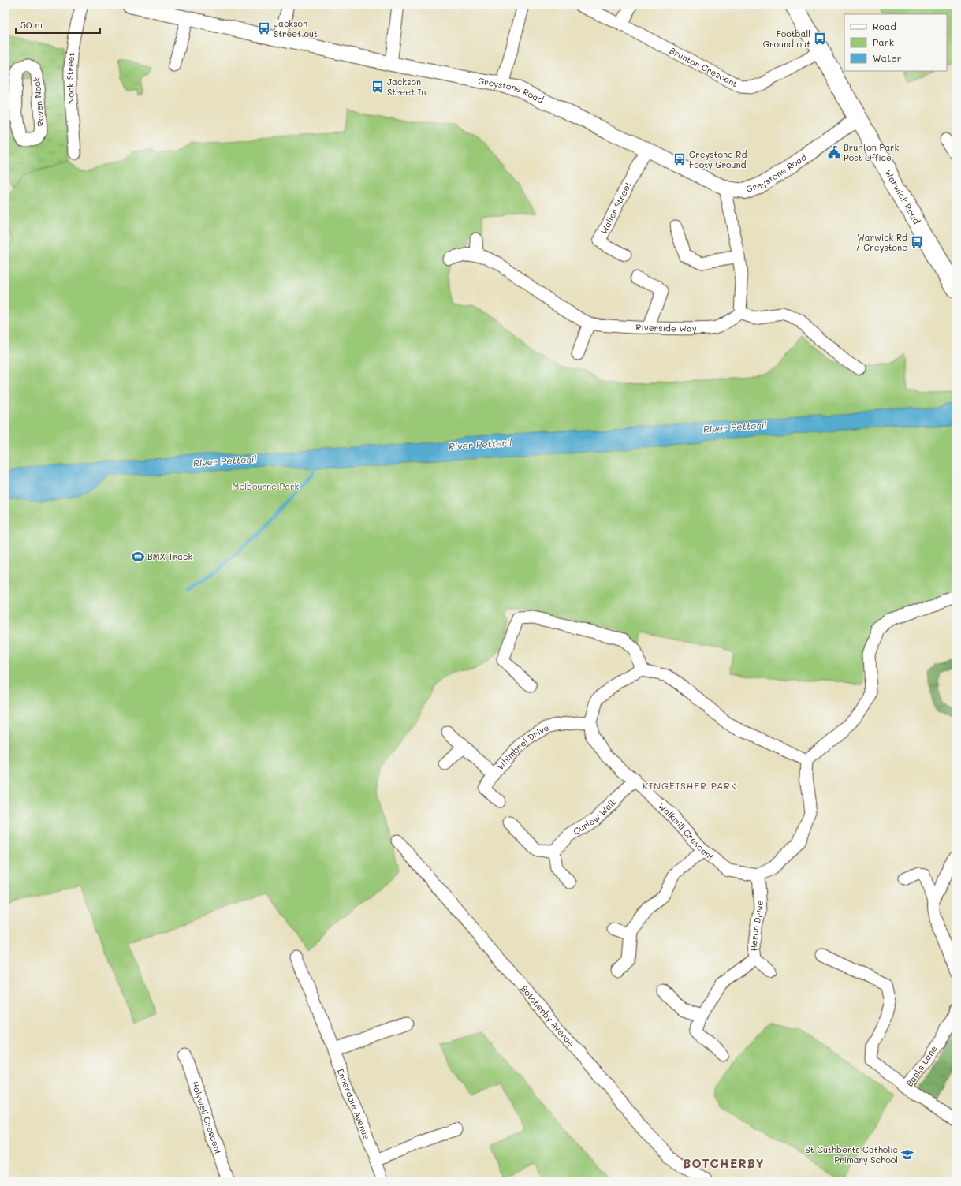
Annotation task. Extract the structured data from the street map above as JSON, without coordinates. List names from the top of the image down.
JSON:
{
  "streets": {
    "main road": ["Warwick Road"],
    "street": [
      "Brunton Crescent",
      "Nook Street",
      "Greystone Road",
      "Raven Nook",
      "Waller Street",
      "Riverside Way",
      "Whimbrel Drive",
      "Curlew Walk",
      "Walkmill Crescent",
      "Heron Drive",
      "Botcherby Avenue",
      "Banks Lane",
      "Ennerdale Avenue",
      "Holywell Crescent"
    ]
  },
  "crossings": [
    ["Brunton Crescent", "Warwick Road"],
    ["Greystone Road", "Warwick Road"],
    ["Greystone Road", "Waller Street"],
    ["Whimbrel Drive", "Walkmill Crescent"],
    ["Curlew Walk", "Walkmill Crescent"],
    ["Walkmill Crescent", "Heron Drive"]
  ],
  "districts": ["KINGFISHER PARK", "BOTCHERBY"],
  "water": ["River Petteril"],
  "parks": ["Melbourne Park"],
  "places": {
    "bus stop": [
      "Jackson Street out",
      "Football Ground out",
      "Jackson Street In",
      "Greystone Rd Footy Ground",
      "Warwick Rd / Greystone"
    ],
    "public building": ["Brunton Park Post Office"],
    "sports": ["BMX Track"],
    "school or university": ["St Cuthberts Catholic Primary School"]
  },
  "legend": ["Road", "Park", "Water"],
  "scale_bar": "50 m"
}
